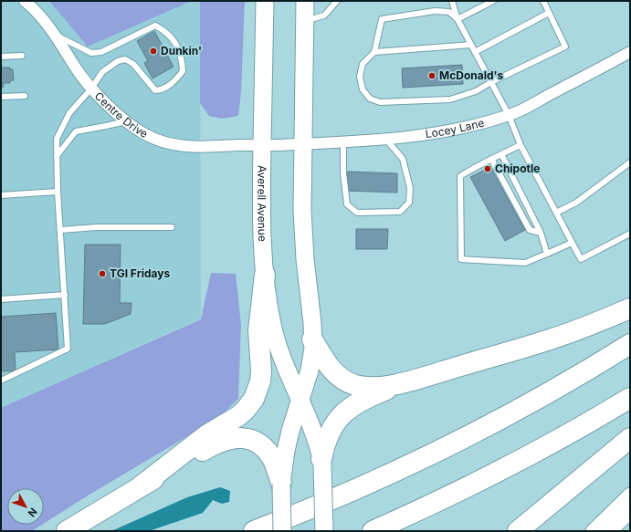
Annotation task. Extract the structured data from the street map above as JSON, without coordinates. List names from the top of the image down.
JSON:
{
  "streets": {
    "main road": ["Averell Avenue"],
    "street": ["Centre Drive", "Locey Lane"]
  },
  "crossings": [
    ["Centre Drive", "Locey Lane"],
    ["Centre Drive", "Averell Avenue"],
    ["Locey Lane", "Averell Avenue"]
  ],
  "places": [
    "Dunkin'",
    "McDonald's",
    "Chipotle",
    "TGI Fridays"
  ],
  "north": "bottom right"
}
